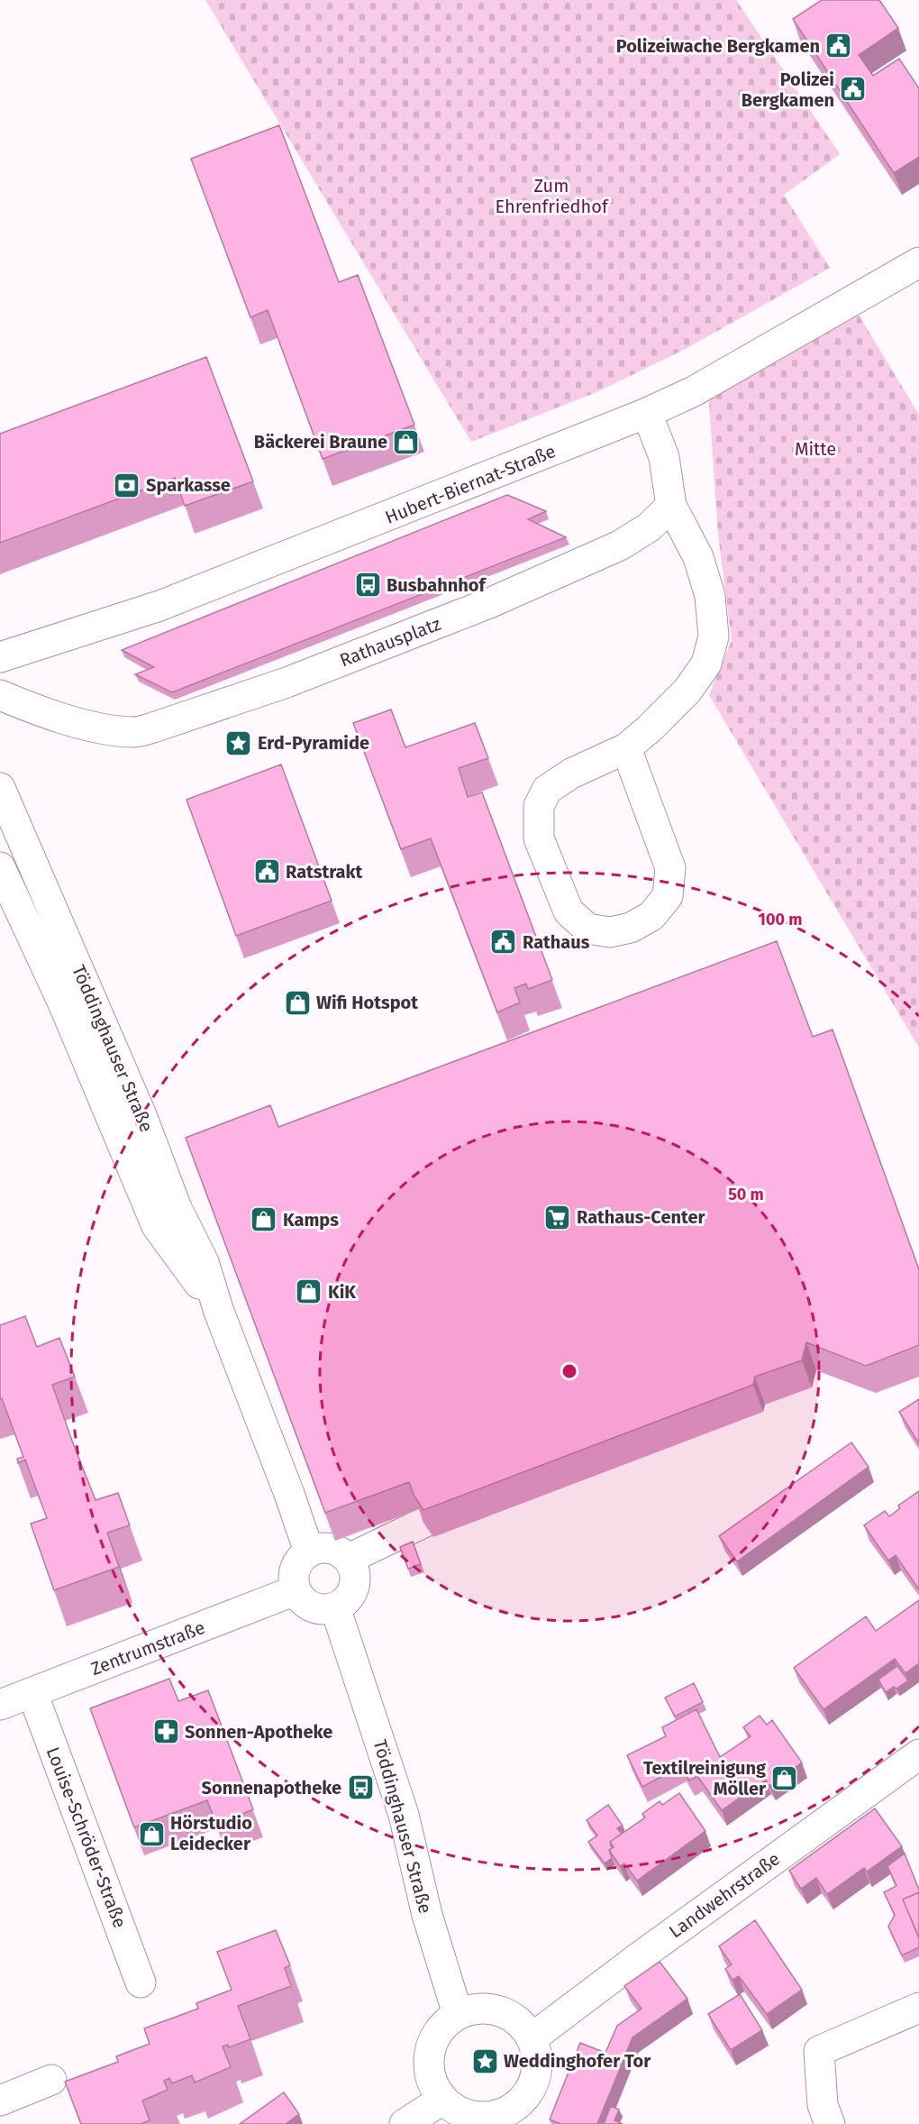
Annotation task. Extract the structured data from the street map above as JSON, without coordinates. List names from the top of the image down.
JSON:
{
  "streets": {
    "street": [
      "Hubert-Biernat-Straße",
      "Rathausplatz",
      "Töddinghauser Straße",
      "Zentrumstraße",
      "Louise-Schröder-Straße",
      "Landwehrstraße"
    ]
  },
  "crossings": [
    ["Töddinghauser Straße", "Zentrumstraße"],
    ["Töddinghauser Straße", "Landwehrstraße"],
    ["Zentrumstraße", "Louise-Schröder-Straße"]
  ],
  "parks": ["Zum Ehrenfriedhof", "Mitte"],
  "places": {
    "public building": [
      "Polizeiwache Bergkamen",
      "Polizei Bergkamen",
      "Ratstrakt",
      "Rathaus"
    ],
    "shop": [
      "Bäckerei Braune",
      "Wifi Hotspot",
      "Kamps",
      "KiK",
      "Textilreinigung Möller",
      "Hörstudio Leidecker"
    ],
    "bank": ["Sparkasse"],
    "bus stop": ["Busbahnhof", "Sonnenapotheke"],
    "place": ["Erd-Pyramide", "Weddinghofer Tor"],
    "supermarket": ["Rathaus-Center"],
    "pharmacy": ["Sonnen-Apotheke"]
  },
  "rings": ["100 m", "50 m"]
}
